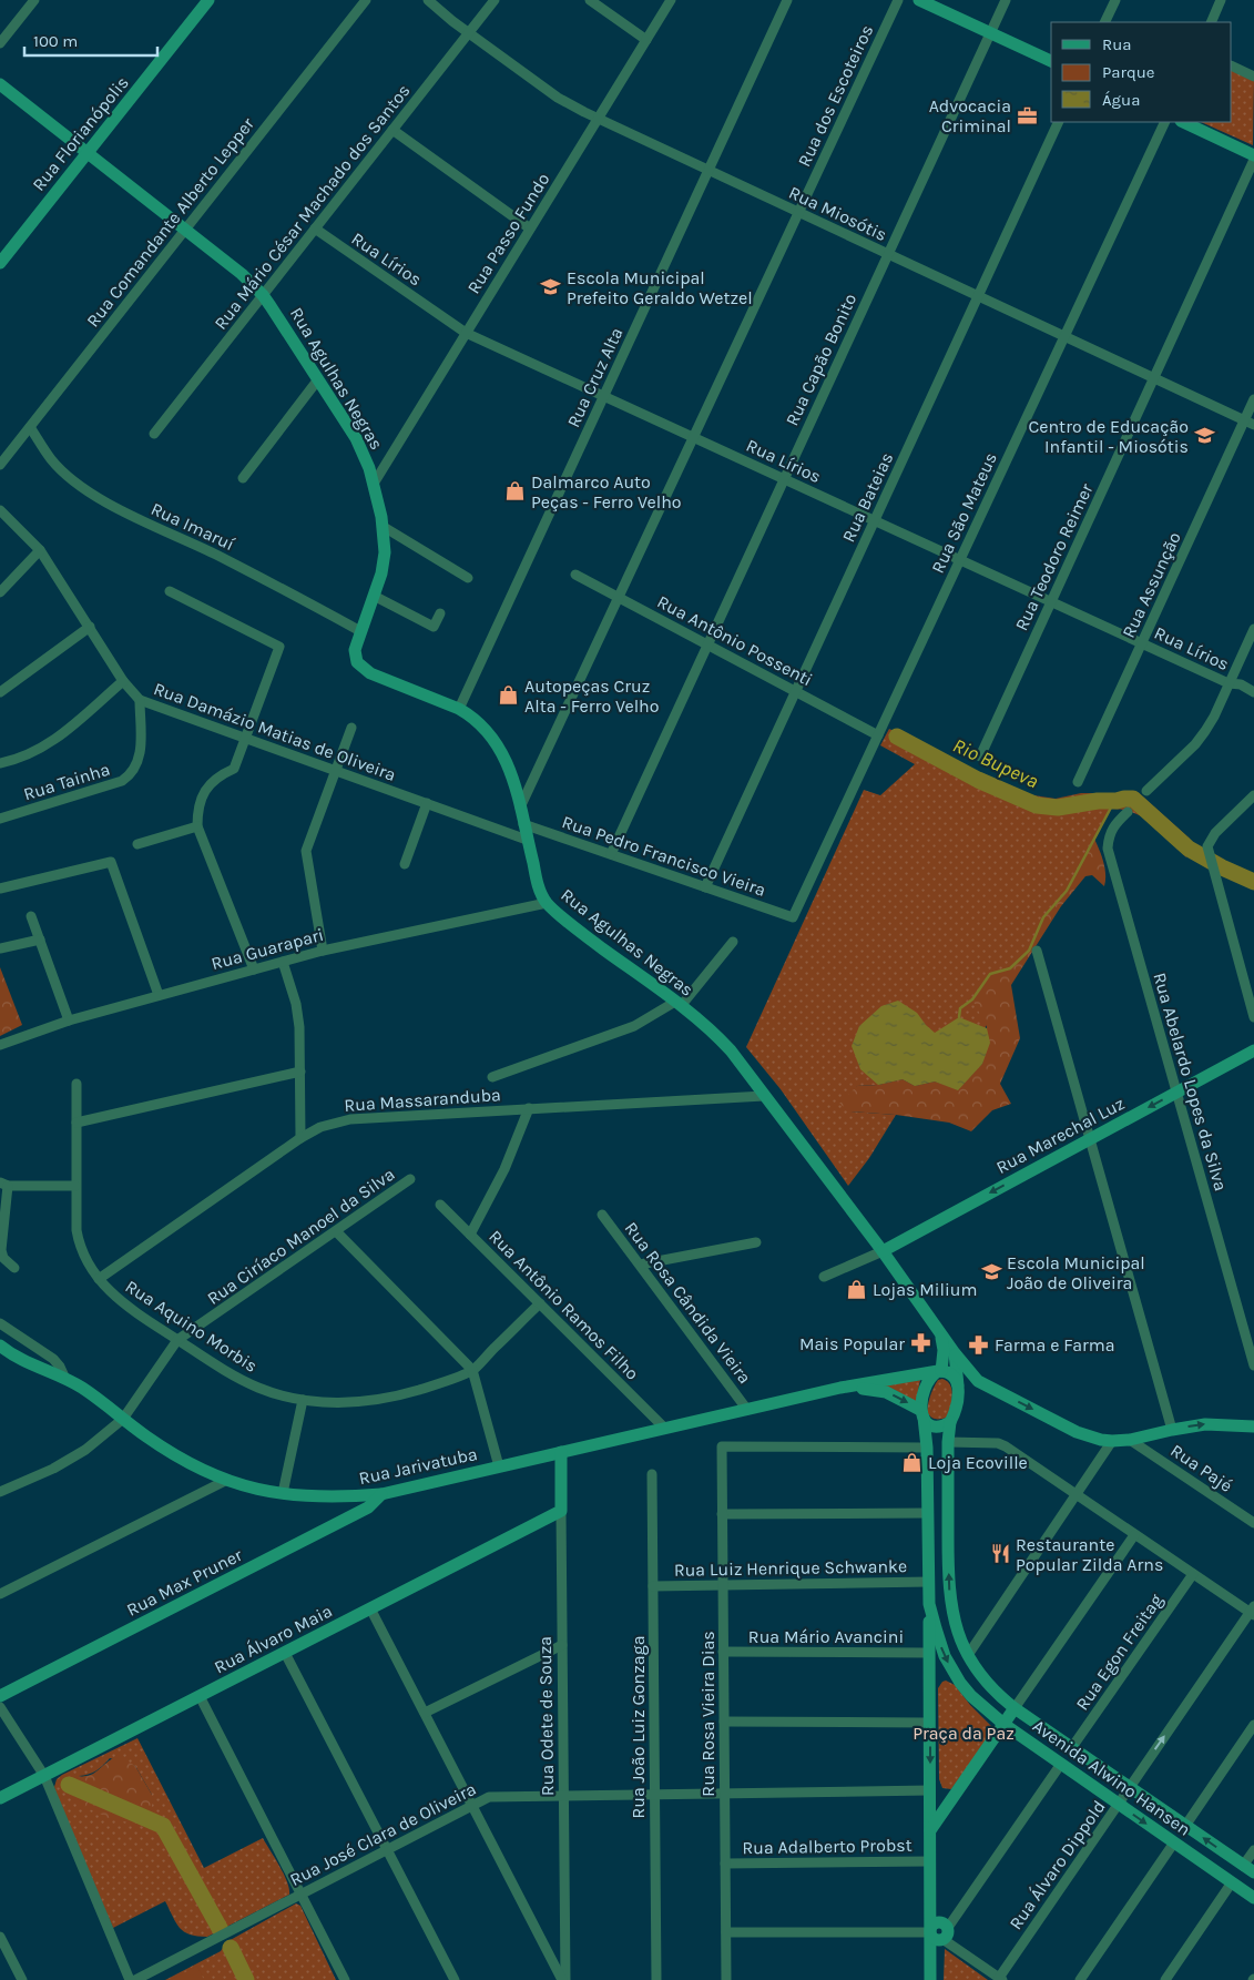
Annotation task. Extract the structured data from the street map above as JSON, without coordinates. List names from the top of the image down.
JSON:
{
  "streets": {
    "street": [
      "Rua dos Escoteiros",
      "Rua Florianópolis",
      "Rua Mário César Machado dos Santos",
      "Rua Miosótis",
      "Rua Comandante Alberto Lepper",
      "Rua Passo Fundo",
      "Rua Lírios",
      "Rua Capão Bonito",
      "Rua Cruz Alta",
      "Rua Agulhas Negras",
      "Rua Bateias",
      "Rua São Mateus",
      "Rua Imaruí",
      "Rua Teodoro Reimer",
      "Rua Assunção",
      "Rua Antônio Possenti",
      "Rua Damázio Matias de Oliveira",
      "Rua Tainha",
      "Rua Pedro Francisco Vieira",
      "Rua Guarapari",
      "Rua Abelardo Lopes da Silva",
      "Rua Massaranduba",
      "Rua Marechal Luz",
      "Rua Ciríaco Manoel da Silva",
      "Rua Rosa Cândida Vieira",
      "Rua Antônio Ramos Filho",
      "Rua Aquino Morbis",
      "Rua Jarivatuba",
      "Rua Pajé",
      "Rua Luiz Henrique Schwanke",
      "Rua Max Pruner",
      "Rua Mário Avancini",
      "Rua Álvaro Maia",
      "Rua Egon Freitag",
      "Rua Rosa Vieira Dias",
      "Rua Odete de Souza",
      "Rua João Luiz Gonzaga",
      "Avenida Alwino Hansen",
      "Rua José Clara de Oliveira",
      "Rua Adalberto Probst",
      "Rua Álvaro Dippold"
    ]
  },
  "crossings": [
    ["Rua dos Escoteiros", "Rua Miosótis"],
    ["Rua dos Escoteiros", "Rua Lírios"],
    ["Rua dos Escoteiros", "Rua Agulhas Negras"],
    ["Rua dos Escoteiros", "Rua Antônio Possenti"],
    ["Rua Florianópolis", "Rua Agulhas Negras"],
    ["Rua Mário César Machado dos Santos", "Rua Miosótis"],
    ["Rua Mário César Machado dos Santos", "Rua Lírios"],
    ["Rua Mário César Machado dos Santos", "Rua Agulhas Negras"],
    ["Rua Miosótis", "Rua Passo Fundo"],
    ["Rua Miosótis", "Rua Capão Bonito"],
    ["Rua Miosótis", "Rua Cruz Alta"],
    ["Rua Miosótis", "Rua Bateias"],
    ["Rua Miosótis", "Rua São Mateus"],
    ["Rua Miosótis", "Rua Teodoro Reimer"],
    ["Rua Miosótis", "Rua Assunção"],
    ["Rua Comandante Alberto Lepper", "Rua Agulhas Negras"],
    ["Rua Comandante Alberto Lepper", "Rua Imaruí"],
    ["Rua Passo Fundo", "Rua Lírios"],
    ["Rua Passo Fundo", "Rua Agulhas Negras"],
    ["Rua Lírios", "Rua Capão Bonito"],
    ["Rua Lírios", "Rua Cruz Alta"],
    ["Rua Lírios", "Rua Bateias"],
    ["Rua Lírios", "Rua São Mateus"],
    ["Rua Lírios", "Rua Teodoro Reimer"],
    ["Rua Lírios", "Rua Assunção"],
    ["Rua Capão Bonito", "Rua Antônio Possenti"],
    ["Rua Capão Bonito", "Rua Pedro Francisco Vieira"],
    ["Rua Cruz Alta", "Rua Agulhas Negras"],
    ["Rua Agulhas Negras", "Rua Imaruí"],
    ["Rua Agulhas Negras", "Rua Damázio Matias de Oliveira"],
    ["Rua Agulhas Negras", "Rua Pedro Francisco Vieira"],
    ["Rua Agulhas Negras", "Rua Guarapari"],
    ["Rua Agulhas Negras", "Rua Massaranduba"],
    ["Rua Agulhas Negras", "Rua Marechal Luz"],
    ["Rua Agulhas Negras", "Rua Jarivatuba"],
    ["Rua Agulhas Negras", "Avenida Alwino Hansen"],
    ["Rua Bateias", "Rua Antônio Possenti"],
    ["Rua Bateias", "Rua Pedro Francisco Vieira"],
    ["Rua São Mateus", "Rua Antônio Possenti"],
    ["Rua São Mateus", "Rua Pedro Francisco Vieira"],
    ["Rua Damázio Matias de Oliveira", "Rua Tainha"],
    ["Rua Abelardo Lopes da Silva", "Rua Marechal Luz"],
    ["Rua Massaranduba", "Rua Aquino Morbis"],
    ["Rua Ciríaco Manoel da Silva", "Rua Aquino Morbis"],
    ["Rua Ciríaco Manoel da Silva", "Rua Jarivatuba"],
    ["Rua Rosa Cândida Vieira", "Rua Jarivatuba"],
    ["Rua Antônio Ramos Filho", "Rua Aquino Morbis"],
    ["Rua Antônio Ramos Filho", "Rua Jarivatuba"],
    ["Rua Jarivatuba", "Rua Pajé"],
    ["Rua Jarivatuba", "Rua Max Pruner"],
    ["Rua Jarivatuba", "Rua Odete de Souza"],
    ["Rua Jarivatuba", "Avenida Alwino Hansen"],
    ["Rua Luiz Henrique Schwanke", "Rua Rosa Vieira Dias"],
    ["Rua Luiz Henrique Schwanke", "Rua João Luiz Gonzaga"],
    ["Rua Luiz Henrique Schwanke", "Avenida Alwino Hansen"],
    ["Rua Mário Avancini", "Rua Rosa Vieira Dias"],
    ["Rua Álvaro Maia", "Rua Odete de Souza"],
    ["Rua Egon Freitag", "Avenida Alwino Hansen"],
    ["Rua Rosa Vieira Dias", "Avenida Alwino Hansen"],
    ["Rua Rosa Vieira Dias", "Rua José Clara de Oliveira"],
    ["Rua Rosa Vieira Dias", "Rua Adalberto Probst"],
    ["Rua Odete de Souza", "Rua José Clara de Oliveira"],
    ["Rua João Luiz Gonzaga", "Rua José Clara de Oliveira"],
    ["Avenida Alwino Hansen", "Rua Álvaro Dippold"]
  ],
  "one_way": ["Rua Marechal Luz"],
  "water": ["Rio Bupeva"],
  "parks": ["Praça da Paz"],
  "places": {
    "office": ["Advocacia Criminal"],
    "school or university": ["Escola Municipal Prefeito Geraldo Wetzel", "Centro de Educação Infantil - Miosótis", "Escola Municipal João de Oliveira"],
    "shop": [
      "Dalmarco Auto Peças - Ferro Velho",
      "Autopeças Cruz Alta - Ferro Velho",
      "Lojas Milium",
      "Loja Ecoville"
    ],
    "pharmacy": ["Mais Popular", "Farma e Farma"],
    "restaurant": ["Restaurante Popular Zilda Arns"]
  },
  "legend": ["Rua", "Parque", "Água"],
  "scale_bar": "100 m"
}
